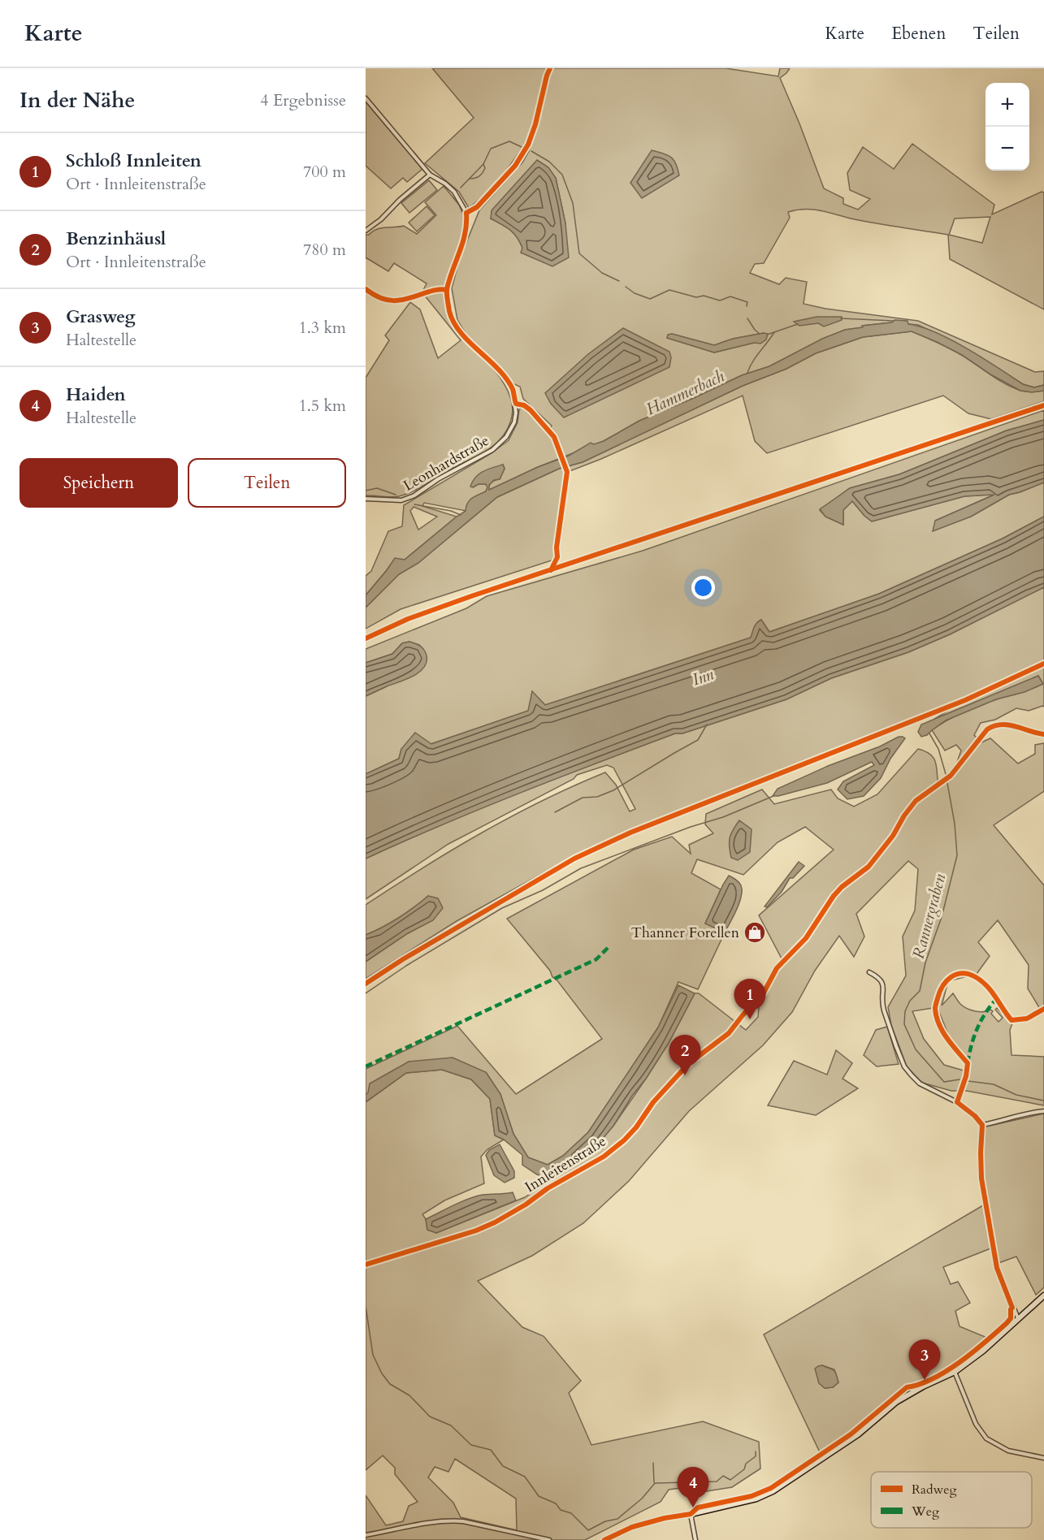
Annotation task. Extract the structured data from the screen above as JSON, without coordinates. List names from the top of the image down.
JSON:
{
  "streets": {
    "street": ["Leonhardstraße", "Innleitenstraße"]
  },
  "water": ["Hammerbach", "Inn", "Rannergraben"],
  "places": {
    "shop": ["Thanner Forellen"]
  },
  "legend": ["Radweg", "Weg"],
  "page": {
    "header": "Karte",
    "nav": ["Karte", "Ebenen", "Teilen"],
    "heading": ["In der Nähe", "4 Ergebnisse"],
    "map_buttons": ["+", "−"],
    "list": [
      {
        "mark": "1",
        "name": "Schloß Innleiten",
        "note": "Ort · Innleitenstraße",
        "value": "700 m"
      },
      {
        "mark": "2",
        "name": "Benzinhäusl",
        "note": "Ort · Innleitenstraße",
        "value": "780 m"
      },
      {
        "mark": "3",
        "name": "Grasweg",
        "note": "Haltestelle",
        "value": "1.3 km"
      },
      {
        "mark": "4",
        "name": "Haiden",
        "note": "Haltestelle",
        "value": "1.5 km"
      }
    ],
    "buttons": ["Speichern", "Teilen"],
    "pins": [
      "1",
      "2",
      "3",
      "4"
    ]
  }
}
